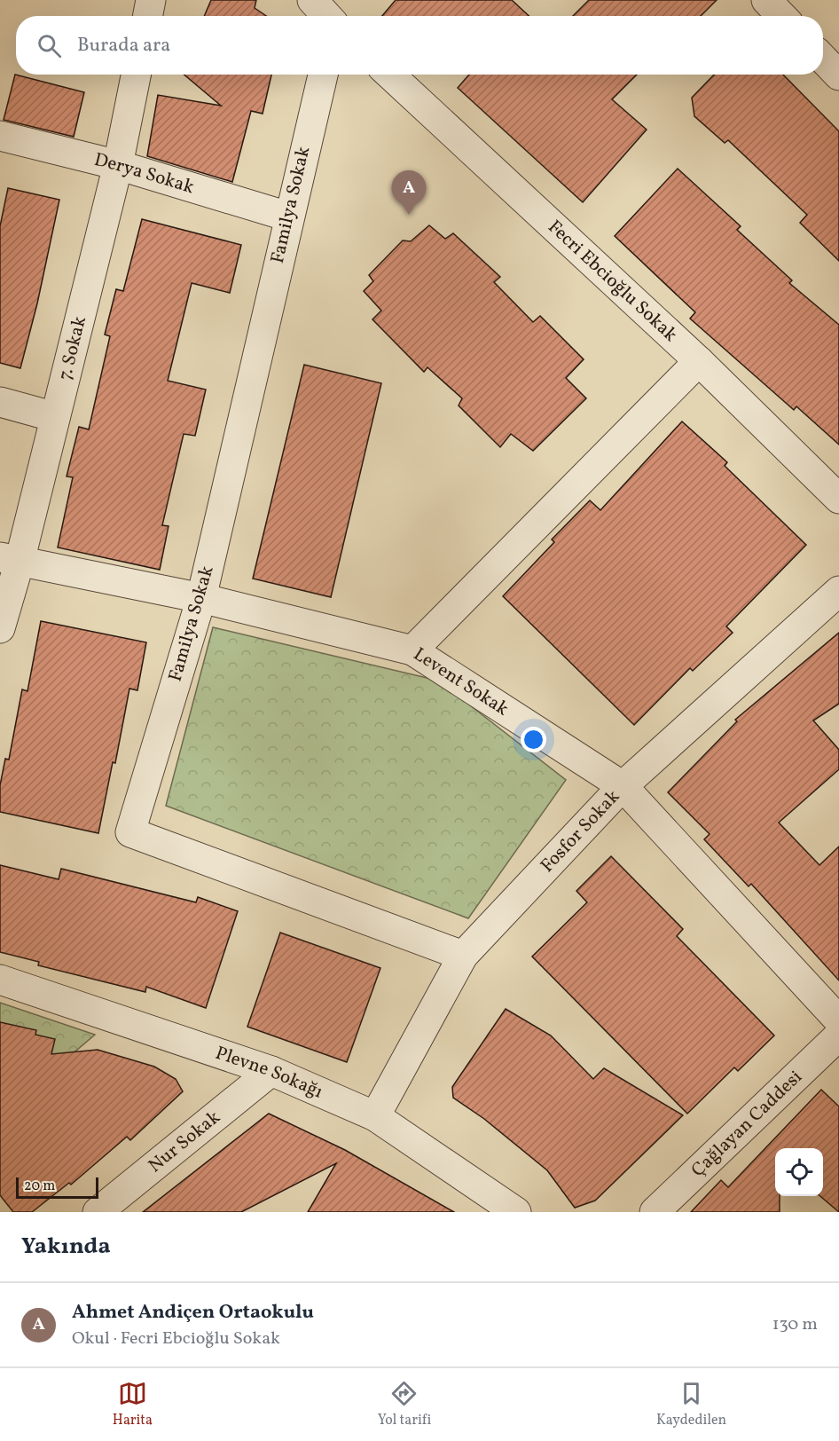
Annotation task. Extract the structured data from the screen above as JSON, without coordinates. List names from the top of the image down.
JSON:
{
  "streets": {
    "street": [
      "Derya Sokak",
      "Familya Sokak",
      "Fecri Ebcioğlu Sokak",
      "7. Sokak",
      "Levent Sokak",
      "Fosfor Sokak",
      "Plevne Sokağı",
      "Çağlayan Caddesi",
      "Nur Sokak"
    ]
  },
  "crossings": [
    ["Derya Sokak", "Familya Sokak"],
    ["Derya Sokak", "7. Sokak"],
    ["Familya Sokak", "Levent Sokak"],
    ["Familya Sokak", "Fosfor Sokak"],
    ["7. Sokak", "Levent Sokak"],
    ["Levent Sokak", "Fosfor Sokak"],
    ["Fosfor Sokak", "Plevne Sokağı"],
    ["Plevne Sokağı", "Nur Sokak"]
  ],
  "scale_bar": "20 m",
  "page": {
    "search": "Burada ara",
    "pins": "A",
    "scale": "20 m",
    "heading": "Yakında",
    "list": [
      {
        "mark": "A",
        "name": "Ahmet Andiçen Ortaokulu",
        "note": "Okul · Fecri Ebcioğlu Sokak",
        "value": "130 m"
      }
    ],
    "nav": ["Harita", "Yol tarifi", "Kaydedilen"]
  }
}
